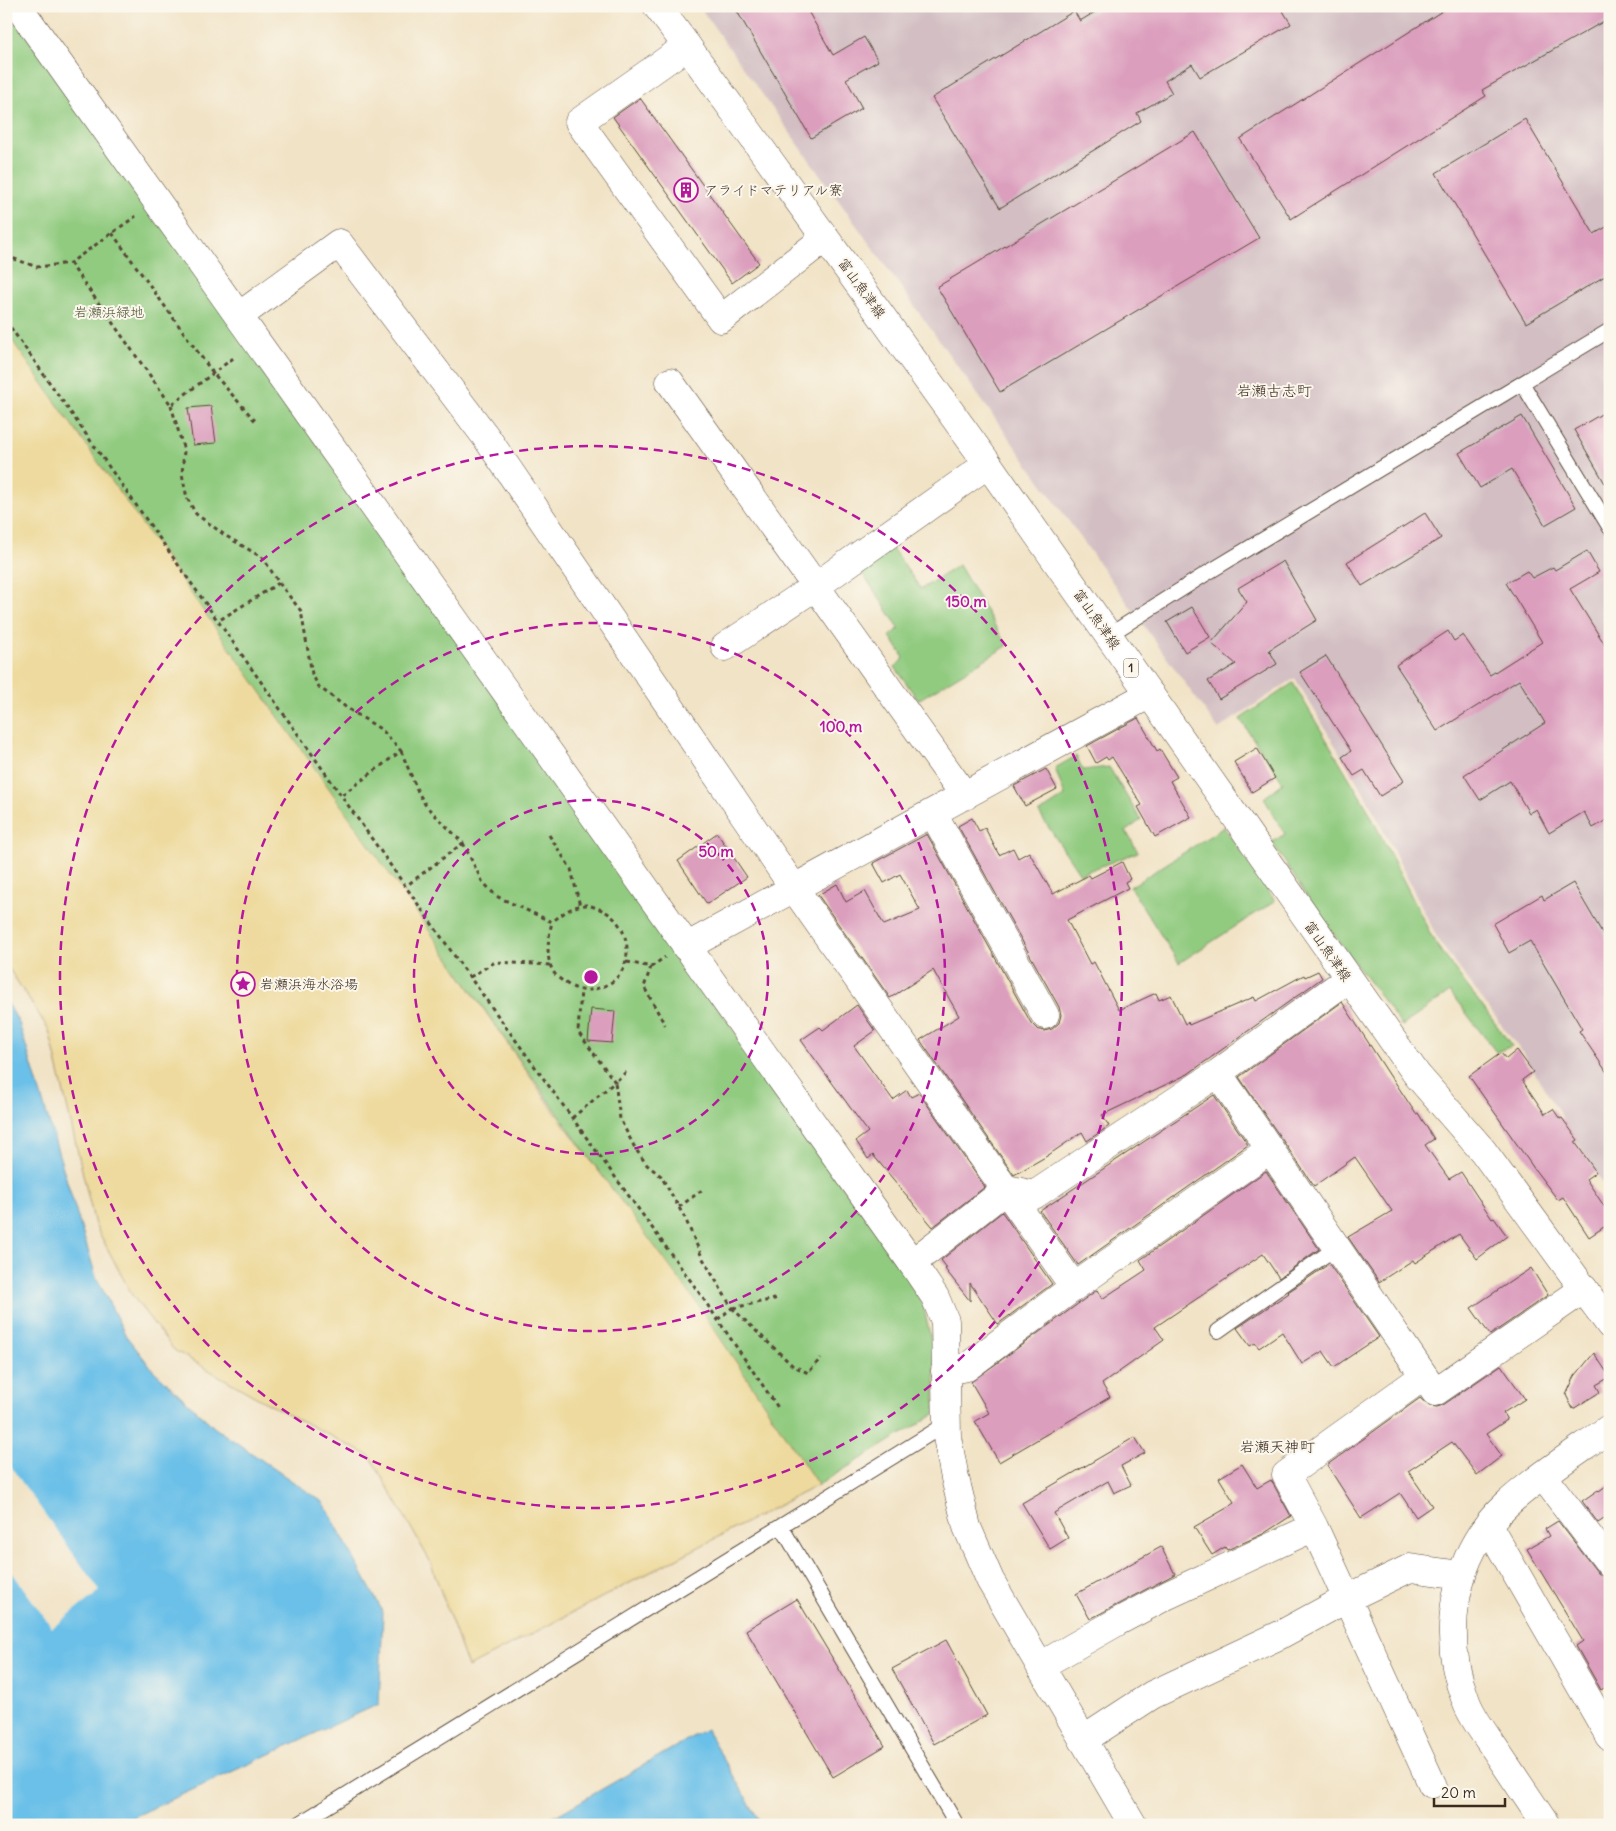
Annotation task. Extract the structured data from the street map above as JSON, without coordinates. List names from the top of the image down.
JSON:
{
  "streets": {
    "street": ["富山魚津線", "1"]
  },
  "districts": ["岩瀬古志町", "岩瀬天神町"],
  "parks": ["岩瀬浜緑地"],
  "places": {
    "building": ["アライドマテリアル寮"],
    "place": ["岩瀬浜海水浴場"]
  },
  "scale_bar": "20 m",
  "rings": ["150 m", "100 m", "50 m"]
}
